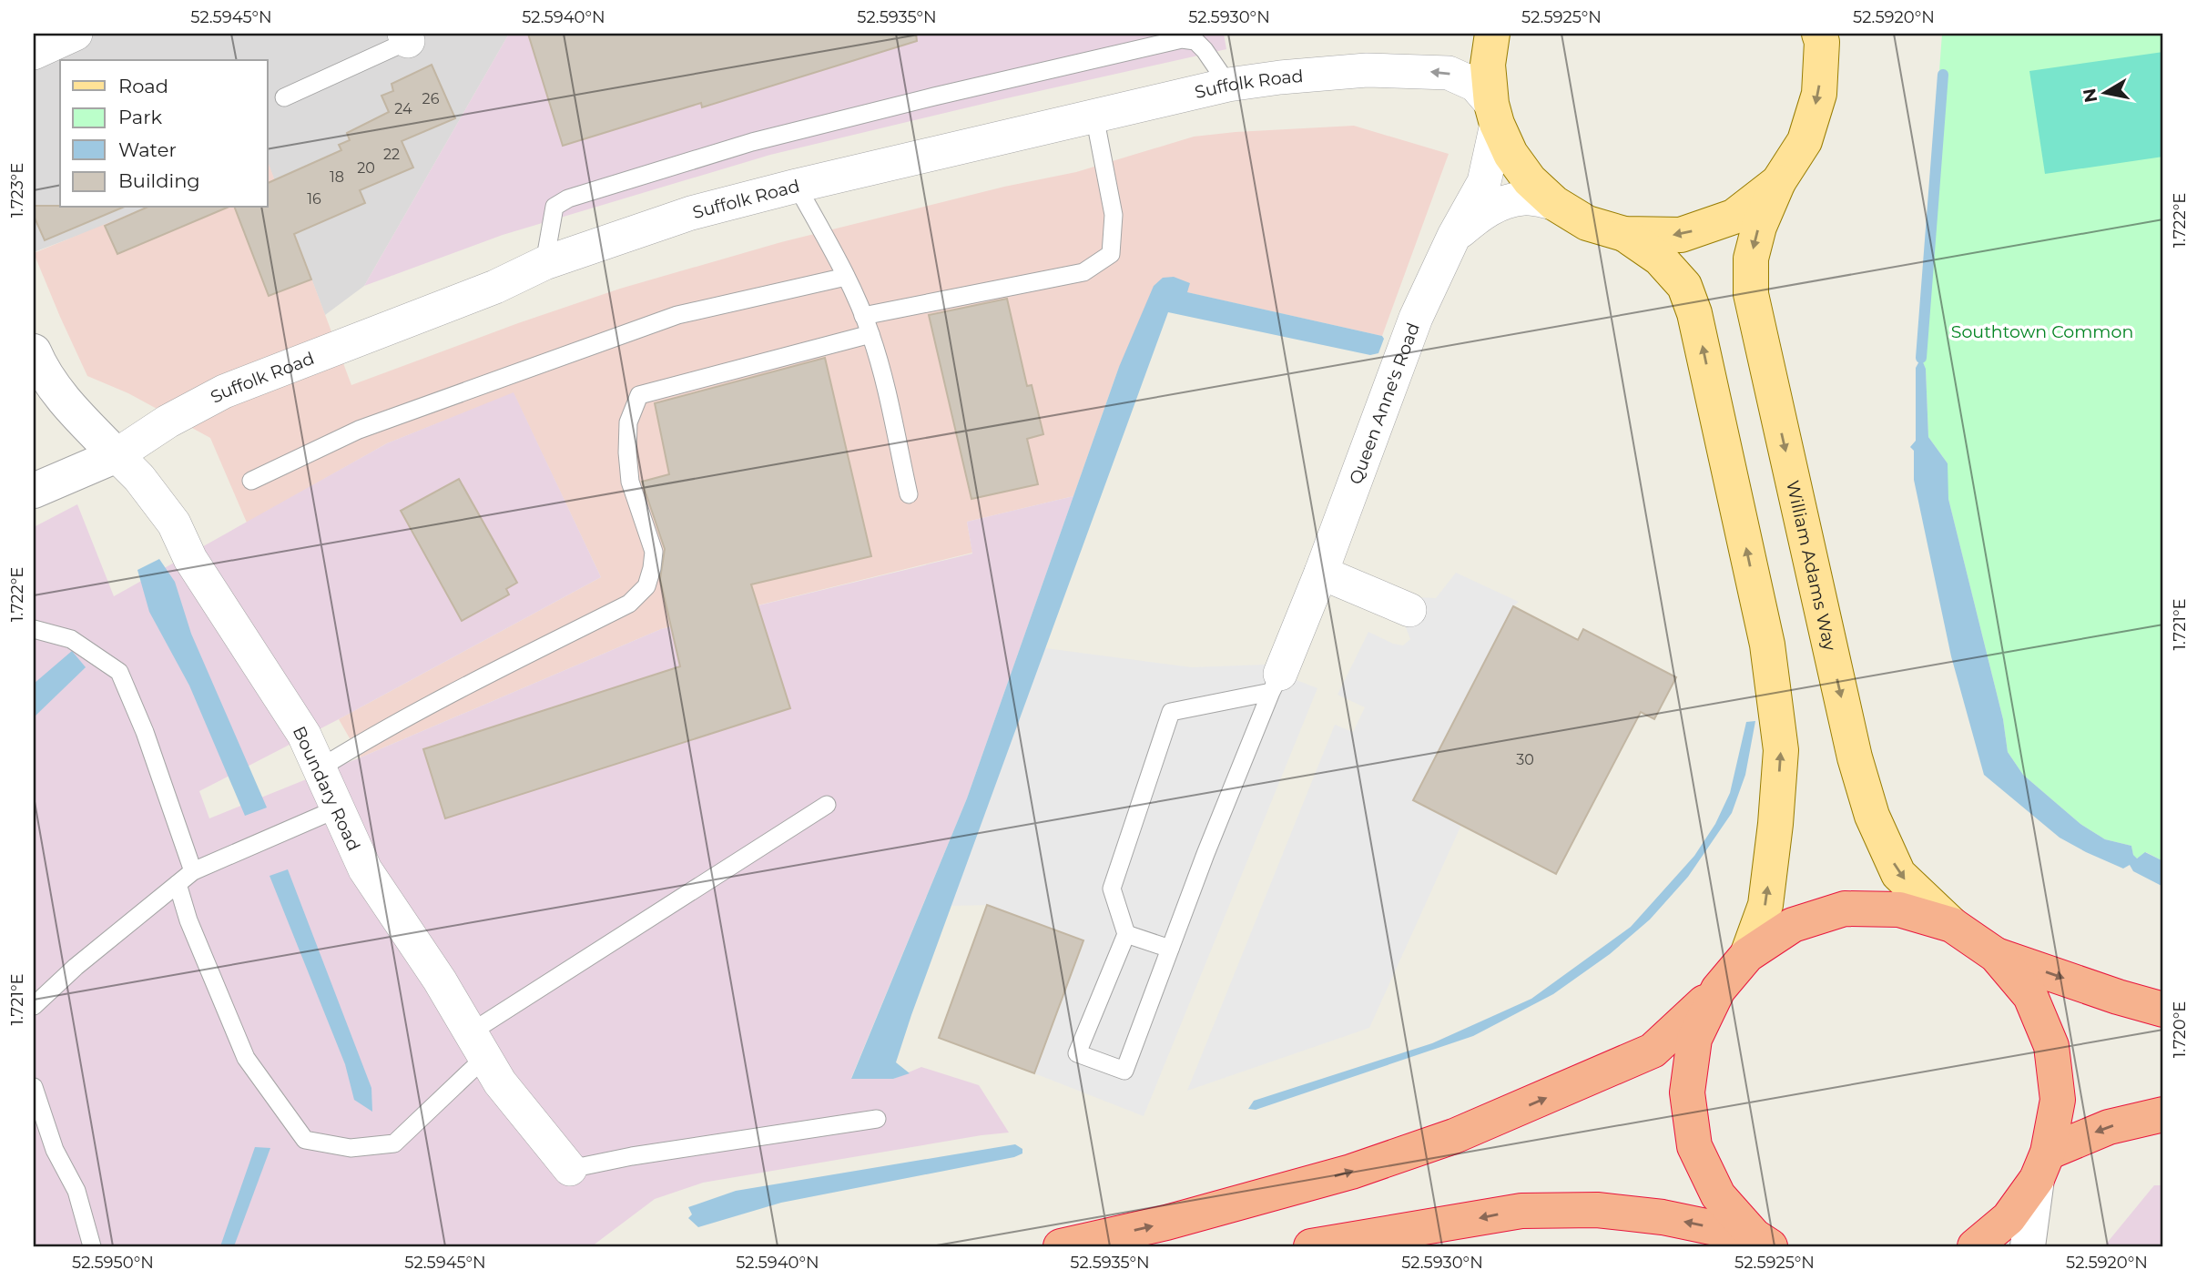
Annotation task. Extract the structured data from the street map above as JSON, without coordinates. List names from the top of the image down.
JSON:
{
  "streets": {
    "main road": ["William Adams Way"],
    "street": ["Suffolk Road", "Queen Anne's Road", "Boundary Road"]
  },
  "crossings": [
    ["Suffolk Road", "Queen Anne's Road"],
    ["Suffolk Road", "Boundary Road"]
  ],
  "parks": ["Southtown Common"],
  "house_numbers": [
    "26",
    "24",
    "22",
    "20",
    "18",
    "16",
    "30"
  ],
  "legend": [
    "Road",
    "Park",
    "Water",
    "Building"
  ],
  "north": "left",
  "coordinates": [
    "52.5945°N",
    "52.5940°N",
    "52.5935°N",
    "52.5930°N",
    "52.5925°N",
    "52.5920°N",
    "1.723°E",
    "1.722°E",
    "1.721°E",
    "1.720°E",
    "52.5950°N"
  ]
}
